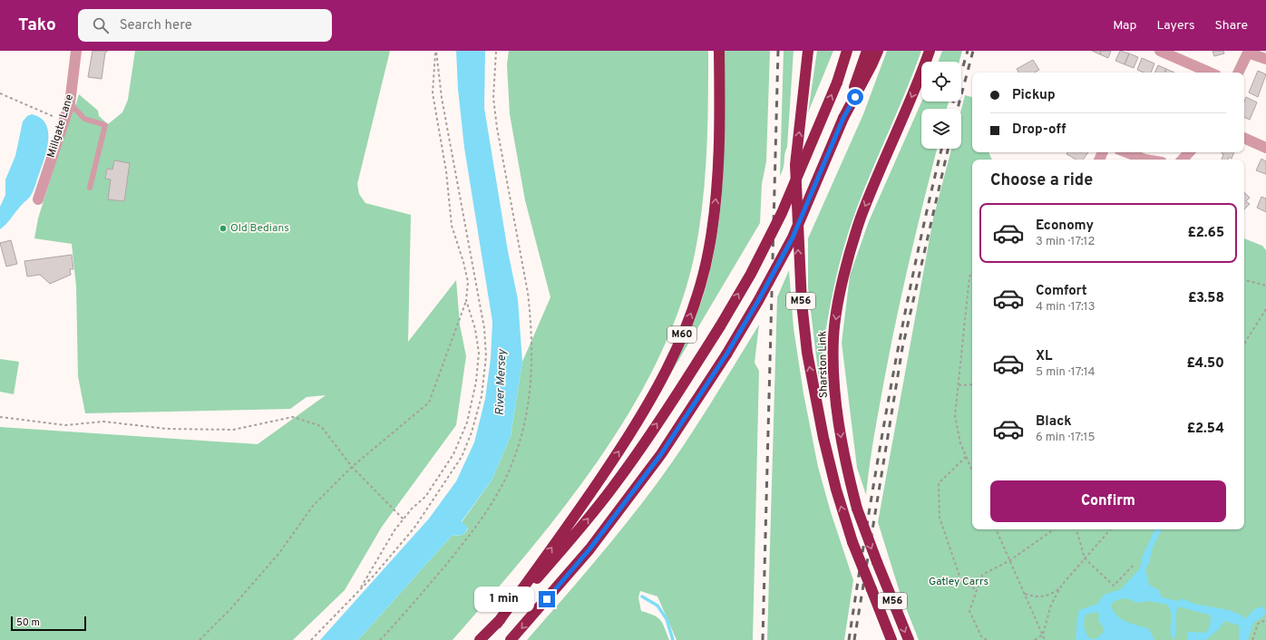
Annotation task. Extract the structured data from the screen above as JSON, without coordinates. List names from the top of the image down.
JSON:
{
  "streets": {
    "highway": ["M56", "M60", "Sharston Link"],
    "street": ["Millgate Lane"]
  },
  "water": ["River Mersey"],
  "parks": ["Gatley Carrs"],
  "places": ["Old Bedians"],
  "scale_bar": "50 m",
  "page": {
    "header": "Tako",
    "search": "Search here",
    "nav": ["Map", "Layers", "Share"],
    "banner": ["Pickup", "Drop-off"],
    "heading": "Choose a ride",
    "list": [
      {
        "name": "Economy",
        "note": "3 min · 17:12",
        "value": "£2.65"
      },
      {
        "name": "Comfort",
        "note": "4 min · 17:13",
        "value": "£3.58"
      },
      {
        "name": "XL",
        "note": "5 min · 17:14",
        "value": "£4.50"
      },
      {
        "name": "Black",
        "note": "6 min · 17:15",
        "value": "£2.54"
      }
    ],
    "buttons": "Confirm",
    "bubble": "1 min",
    "scale": "50 m"
  }
}
